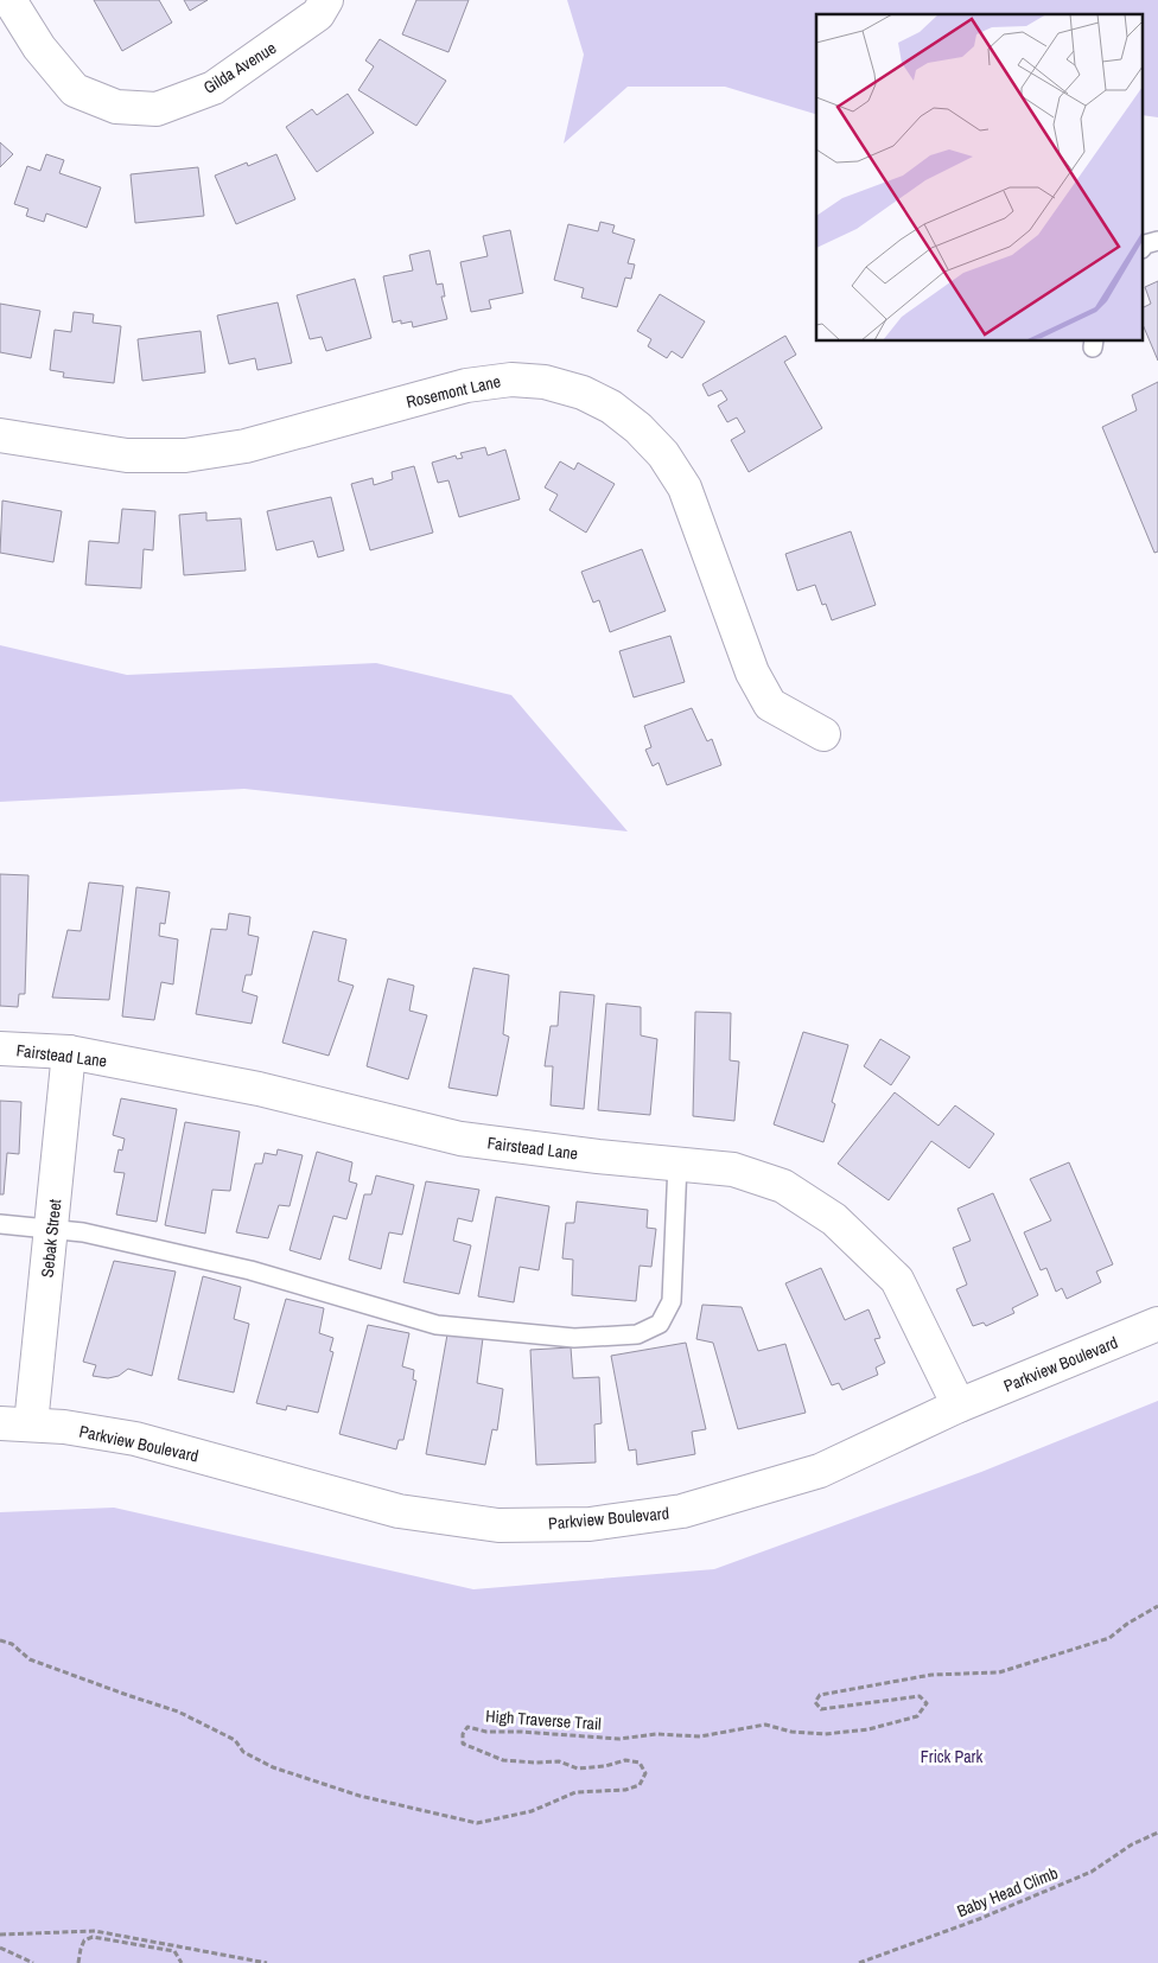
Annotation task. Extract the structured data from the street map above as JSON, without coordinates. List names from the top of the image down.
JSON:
{
  "streets": {
    "street": [
      "Gilda Avenue",
      "Rosemont Lane",
      "Fairstead Lane",
      "Sebak Street",
      "Parkview Boulevard"
    ],
    "path": ["High Traverse Trail", "Baby Head Climb"]
  },
  "crossings": [
    ["Fairstead Lane", "Sebak Street"],
    ["Fairstead Lane", "Parkview Boulevard"],
    ["Sebak Street", "Parkview Boulevard"]
  ],
  "parks": ["Frick Park"]
}
